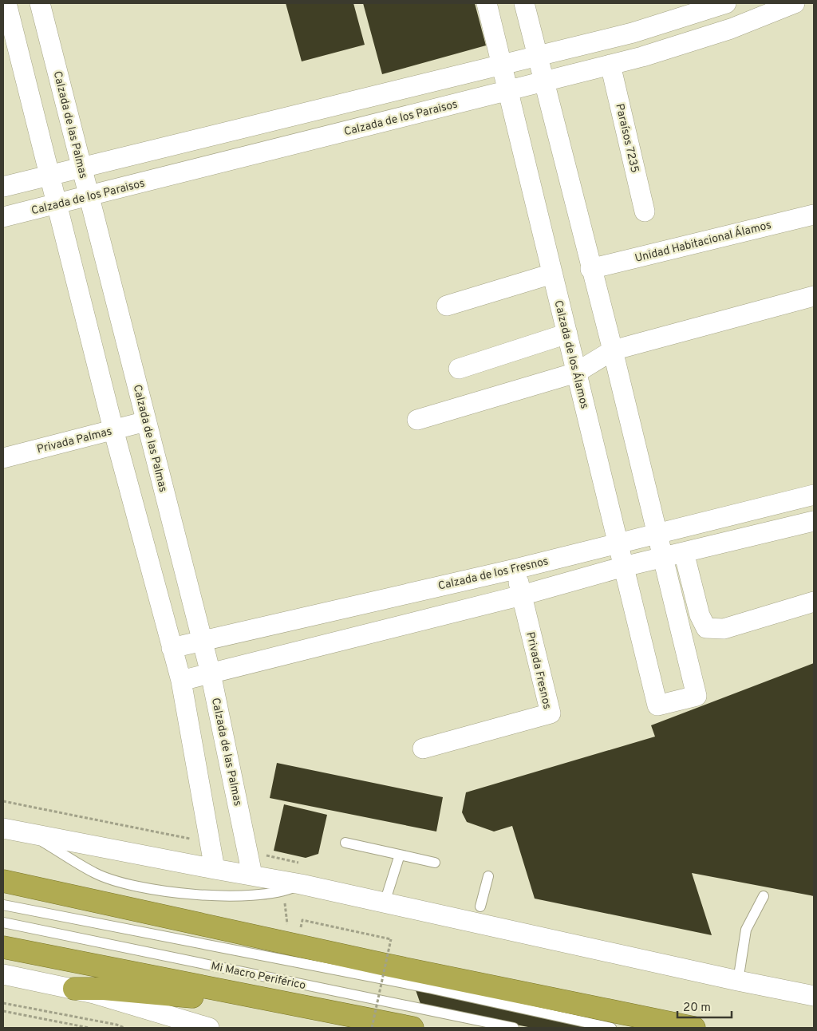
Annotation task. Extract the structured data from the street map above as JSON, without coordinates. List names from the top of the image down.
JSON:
{
  "streets": {
    "street": [
      "Calzada de los Paraisos",
      "Calzada de las Palmas",
      "Paraísos 7235",
      "Unidad Habitacional Álamos",
      "Calzada de los Álamos",
      "Privada Palmas",
      "Calzada de los Fresnos",
      "Privada Fresnos"
    ],
    "lane": ["Mi Macro Periférico"]
  },
  "crossings": [
    ["Calzada de los Paraisos", "Calzada de las Palmas"],
    ["Calzada de los Paraisos", "Paraísos 7235"],
    ["Calzada de los Paraisos", "Calzada de los Álamos"],
    ["Calzada de las Palmas", "Privada Palmas"],
    ["Calzada de las Palmas", "Calzada de los Fresnos"],
    ["Calzada de los Álamos", "Calzada de los Fresnos"],
    ["Calzada de los Fresnos", "Privada Fresnos"]
  ],
  "scale_bar": "20 m"
}
